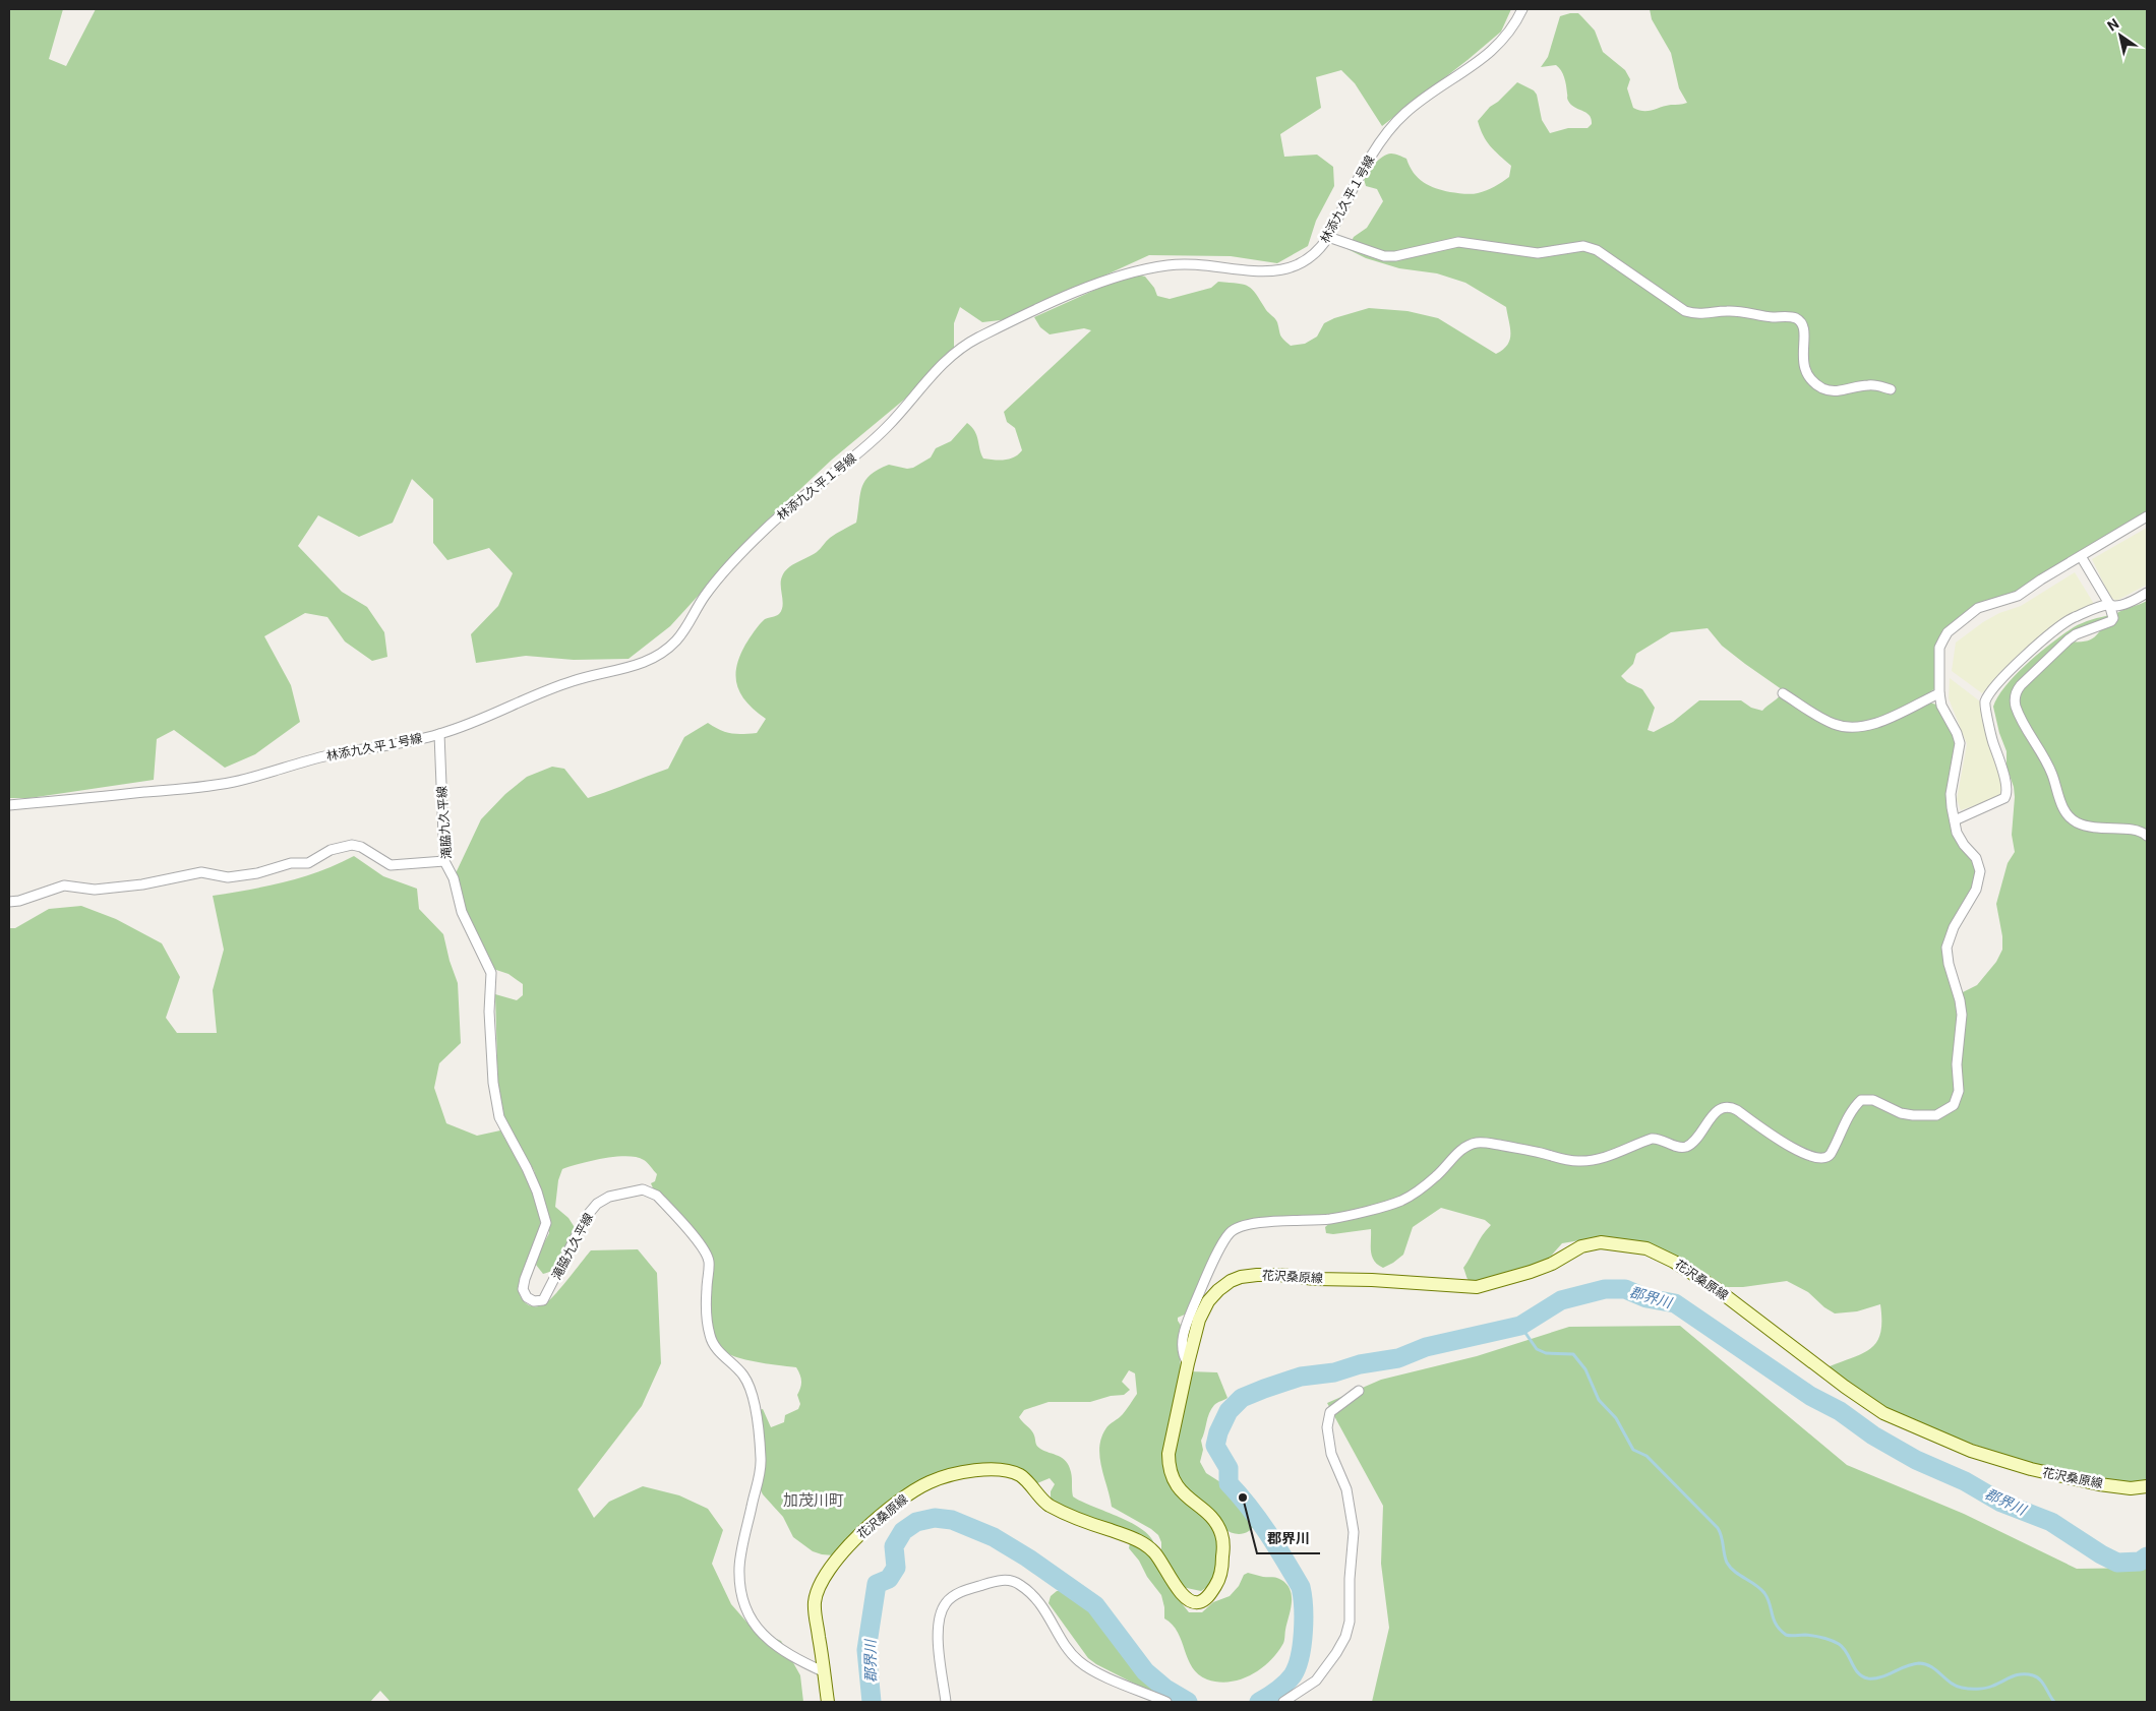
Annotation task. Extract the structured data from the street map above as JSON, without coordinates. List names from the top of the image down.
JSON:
{
  "streets": {
    "main road": ["花沢桑原線"],
    "street": ["林添九久平１号線", "滝脇九久平線"]
  },
  "crossings": [
    ["林添九久平１号線", "滝脇九久平線"],
    ["滝脇九久平線", "花沢桑原線"]
  ],
  "districts": ["加茂川町"],
  "water": ["郡界川"],
  "places": ["郡界川"],
  "north": "top left"
}
